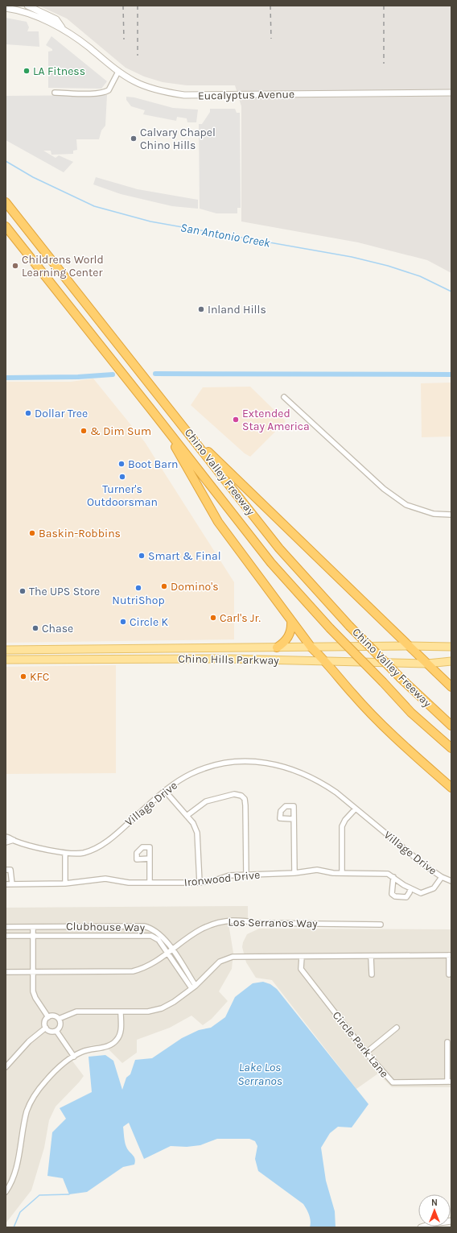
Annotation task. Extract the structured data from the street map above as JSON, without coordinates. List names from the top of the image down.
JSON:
{
  "streets": {
    "highway": ["Chino Valley Freeway"],
    "main road": ["Chino Hills Parkway"],
    "street": [
      "Eucalyptus Avenue",
      "Village Drive",
      "Ironwood Drive",
      "Los Serranos Way",
      "Clubhouse Way",
      "Circle Park Lane"
    ]
  },
  "crossings": [
    ["Village Drive", "Ironwood Drive"],
    ["Los Serranos Way", "Clubhouse Way"]
  ],
  "water": ["San Antonio Creek", "Lake Los Serranos"],
  "places": [
    "LA Fitness",
    "Calvary Chapel Chino Hills",
    "Childrens World Learning Center",
    "Inland Hills",
    "Dollar Tree",
    "Extended Stay America",
    "& Dim Sum",
    "Boot Barn",
    "Turner's Outdoorsman",
    "Baskin-Robbins",
    "Smart & Final",
    "Domino's",
    "NutriShop",
    "The UPS Store",
    "Carl's Jr.",
    "Circle K",
    "Chase",
    "KFC"
  ],
  "north": "top"
}
